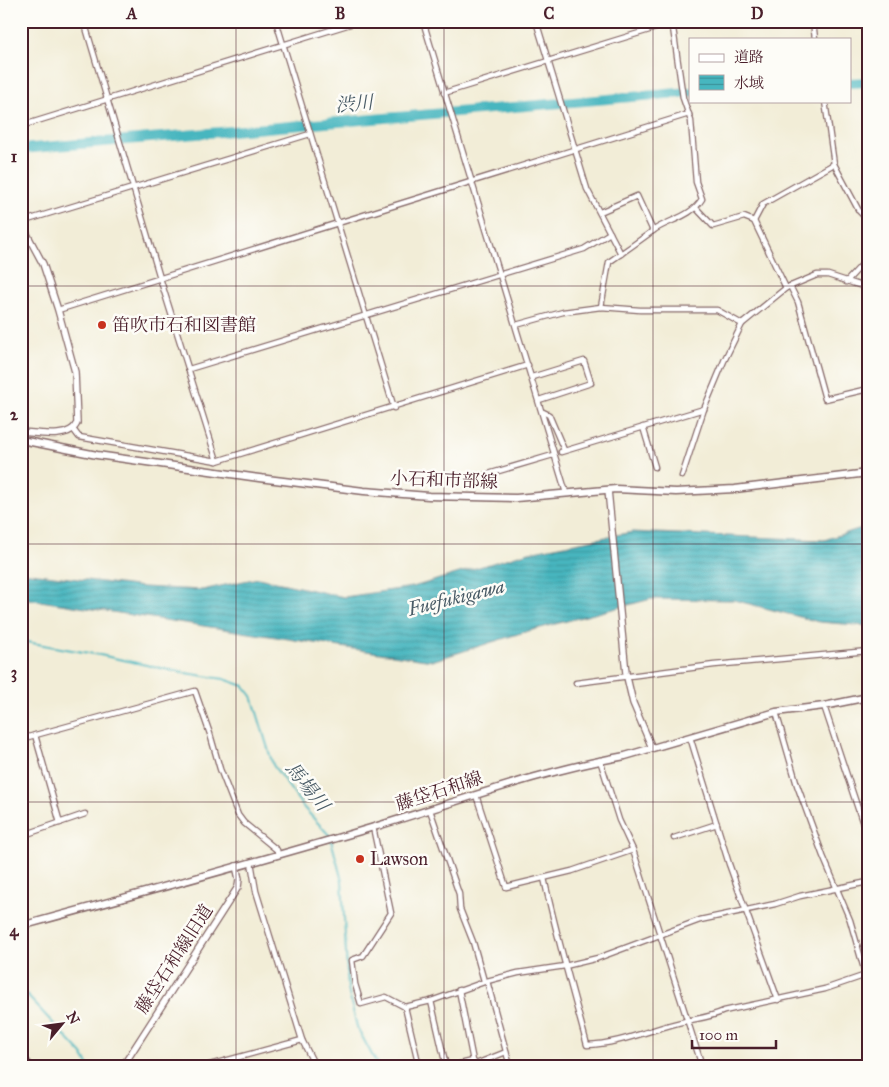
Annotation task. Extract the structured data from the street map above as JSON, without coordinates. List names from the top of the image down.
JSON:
{
  "streets": {
    "main road": ["小石和市部線", "藤垈石和線"],
    "street": ["藤垈石和線旧道"]
  },
  "crossings": [
    ["藤垈石和線", "藤垈石和線旧道"]
  ],
  "water": ["渋川", "Fuefukigawa", "馬場川"],
  "places": ["笛吹市石和図書館", "Lawson"],
  "legend": ["道路", "水域"],
  "scale_bar": "100 m",
  "north": "top right",
  "grid": {
    "columns": [
      "A",
      "B",
      "C",
      "D"
    ],
    "rows": [
      "1",
      "2",
      "3",
      "4"
    ]
  }
}
